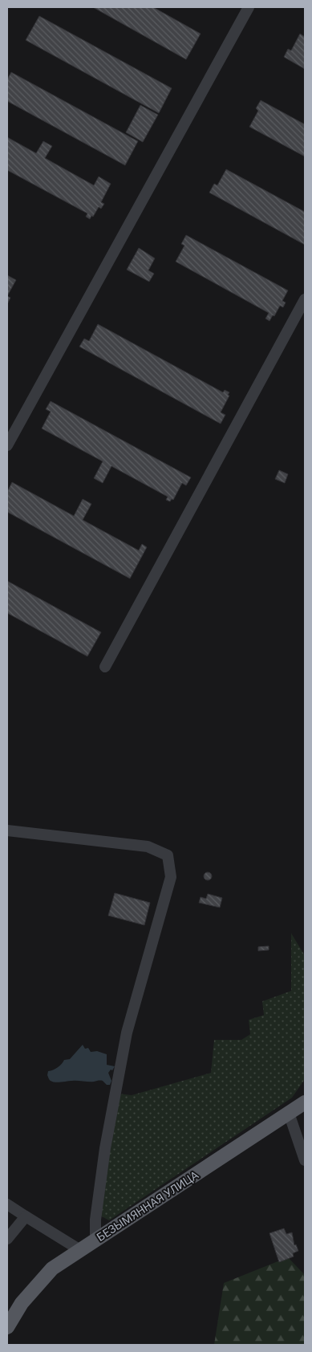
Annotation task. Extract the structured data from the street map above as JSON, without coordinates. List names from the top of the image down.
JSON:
{
  "streets": {
    "main road": ["БЕЗЫМЯННАЯ УЛИЦА"]
  }
}
